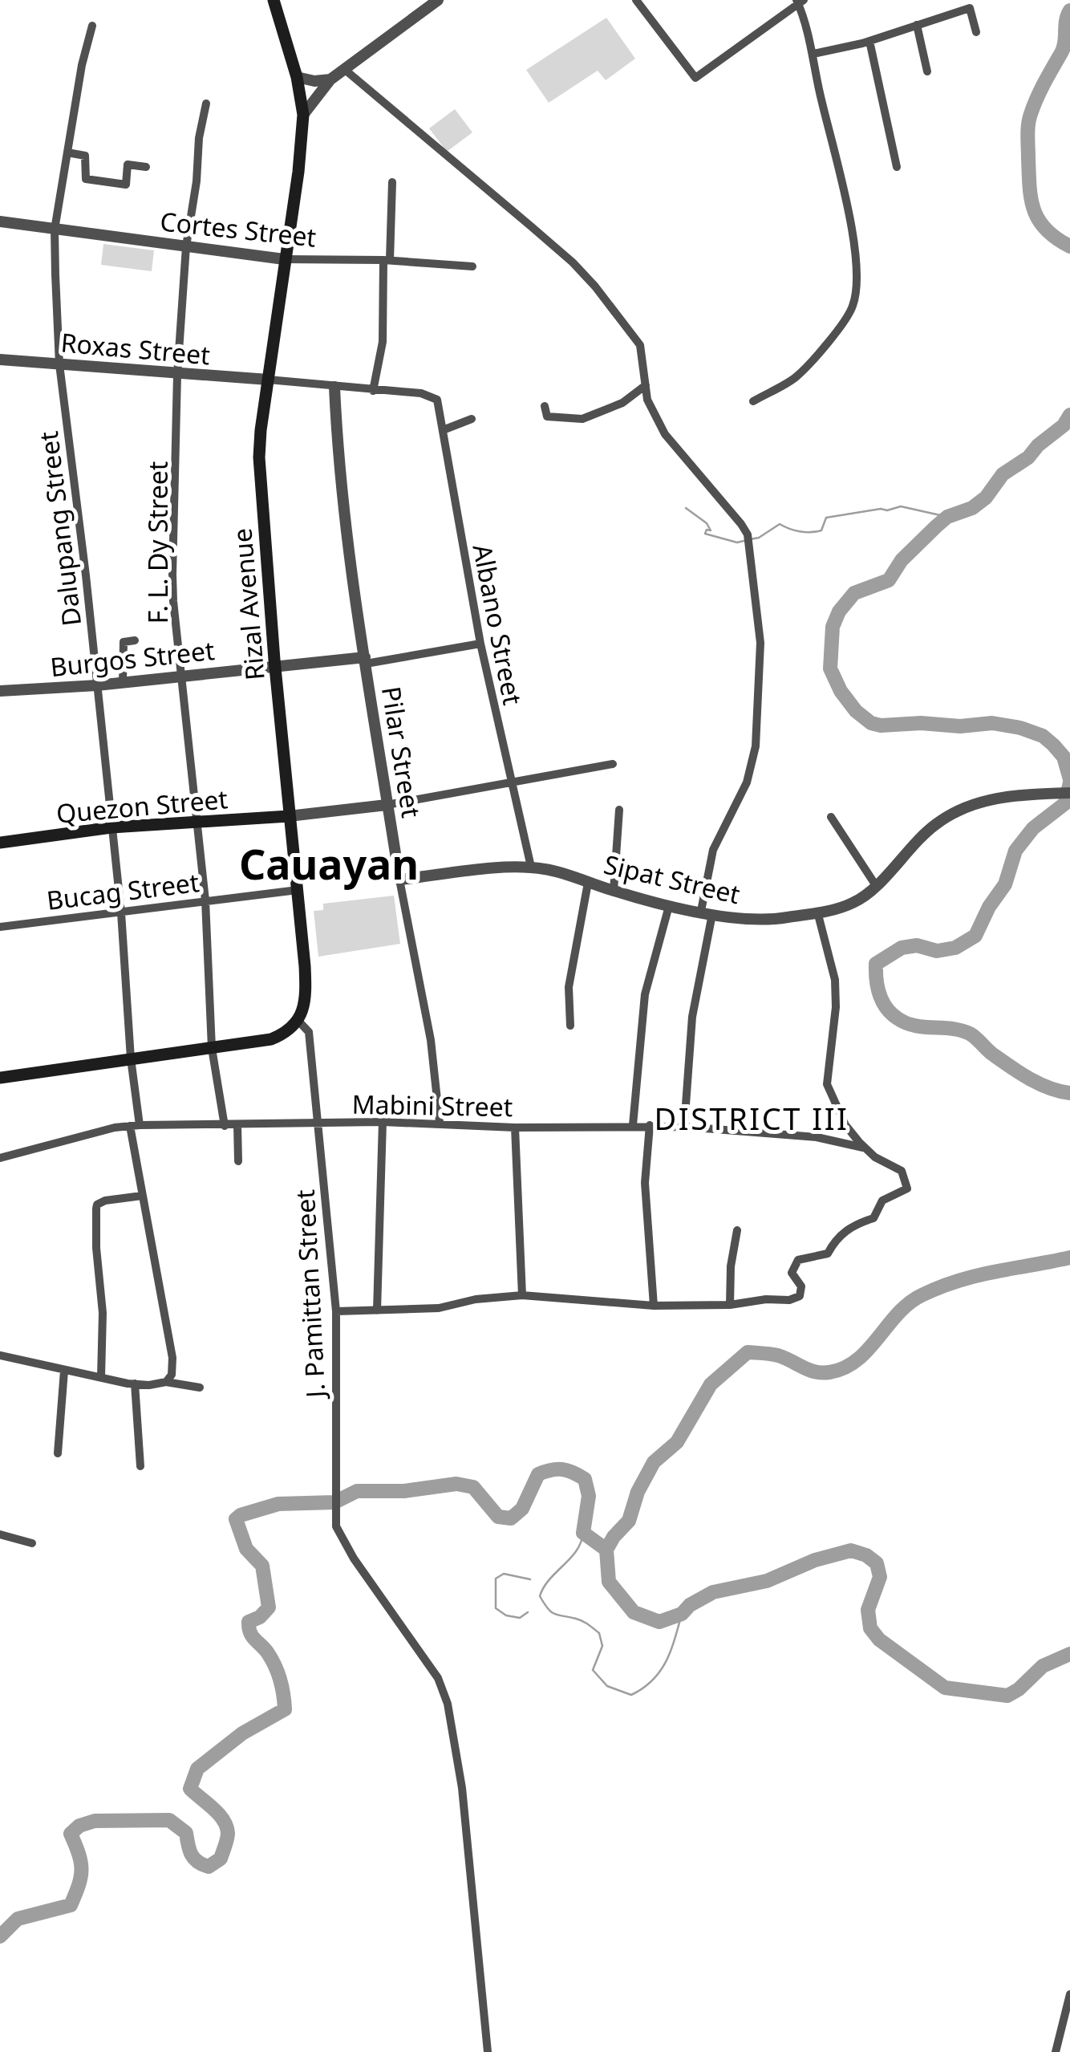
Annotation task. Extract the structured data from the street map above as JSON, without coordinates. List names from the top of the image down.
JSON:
{
  "streets": {
    "main road": ["Rizal Avenue", "Quezon Street"],
    "street": [
      "Cortes Street",
      "Roxas Street",
      "Dalupang Street",
      "F. L. Dy Street",
      "Albano Street",
      "Burgos Street",
      "Pilar Street",
      "Sipat Street",
      "Bucag Street",
      "Mabini Street",
      "J. Pamittan Street"
    ]
  },
  "crossings": [
    ["Cortes Street", "Dalupang Street"],
    ["Cortes Street", "F. L. Dy Street"],
    ["Cortes Street", "Rizal Avenue"],
    ["Roxas Street", "Dalupang Street"],
    ["Roxas Street", "F. L. Dy Street"],
    ["Roxas Street", "Rizal Avenue"],
    ["Dalupang Street", "Burgos Street"],
    ["Dalupang Street", "Quezon Street"],
    ["Dalupang Street", "Bucag Street"],
    ["Dalupang Street", "Mabini Street"],
    ["F. L. Dy Street", "Burgos Street"],
    ["F. L. Dy Street", "Quezon Street"],
    ["F. L. Dy Street", "Bucag Street"],
    ["F. L. Dy Street", "Mabini Street"],
    ["Rizal Avenue", "Burgos Street"],
    ["Rizal Avenue", "Quezon Street"],
    ["Rizal Avenue", "Bucag Street"],
    ["Albano Street", "Sipat Street"],
    ["Burgos Street", "Pilar Street"],
    ["Pilar Street", "Sipat Street"],
    ["Pilar Street", "Mabini Street"],
    ["Mabini Street", "J. Pamittan Street"]
  ],
  "districts": ["Cauayan", "DISTRICT III"]
}
